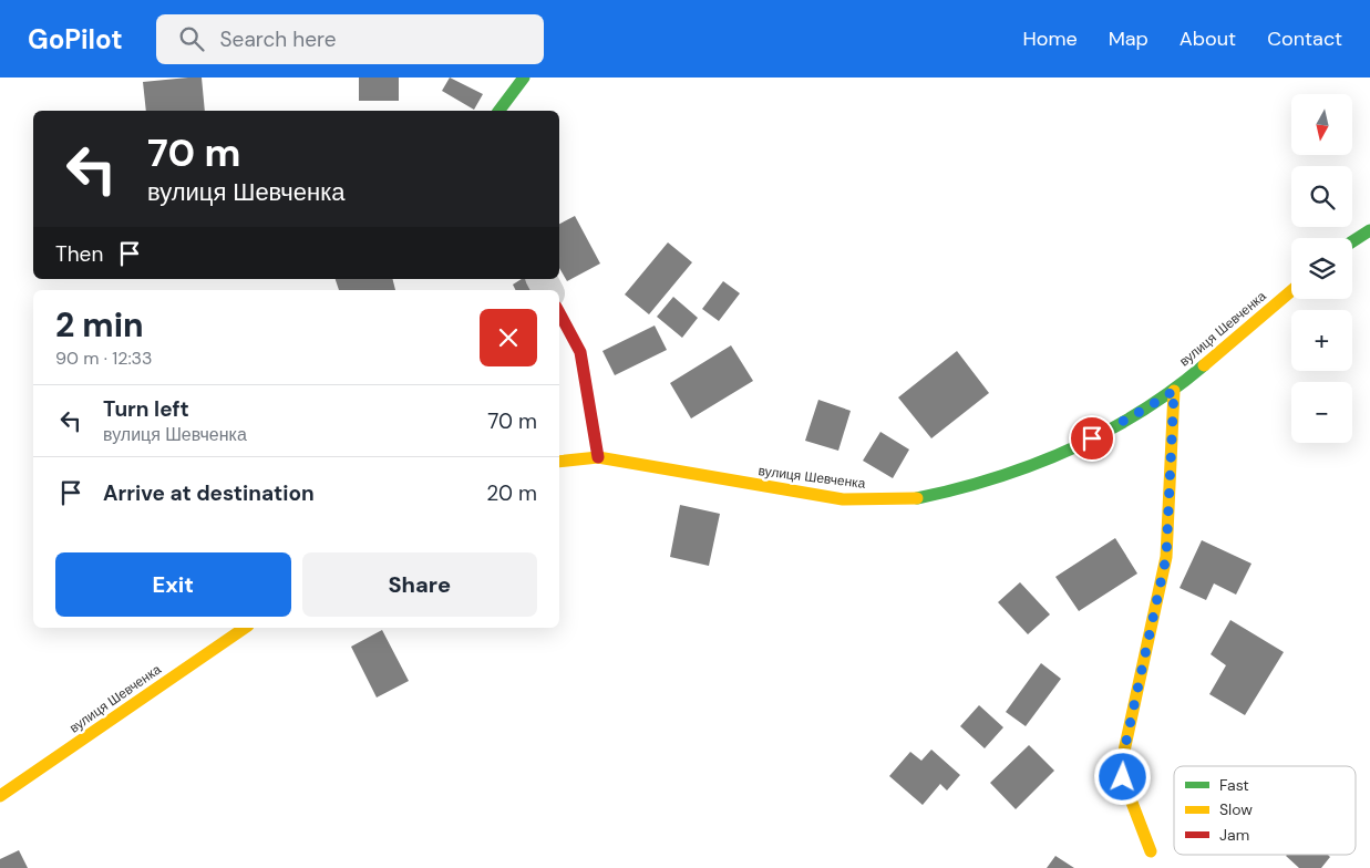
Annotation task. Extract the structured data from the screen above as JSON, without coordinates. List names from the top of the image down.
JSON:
{
  "streets": {
    "street": ["вулиця Шевченка"]
  },
  "legend": ["Fast", "Slow", "Jam"],
  "north": "bottom",
  "page": {
    "header": "GoPilot",
    "search": "Search here",
    "nav": [
      "Home",
      "Map",
      "About",
      "Contact"
    ],
    "map_buttons": ["+", "−"],
    "turn": ["70 m", "вулиця Шевченка"],
    "then": "Then",
    "heading": ["2 min", "90 m · 12:33"],
    "list": [
      {
        "name": "Turn left",
        "note": "вулиця Шевченка",
        "value": "70 m"
      },
      {
        "name": "Arrive at destination",
        "value": "20 m"
      }
    ],
    "buttons": ["Exit", "Share"]
  }
}
